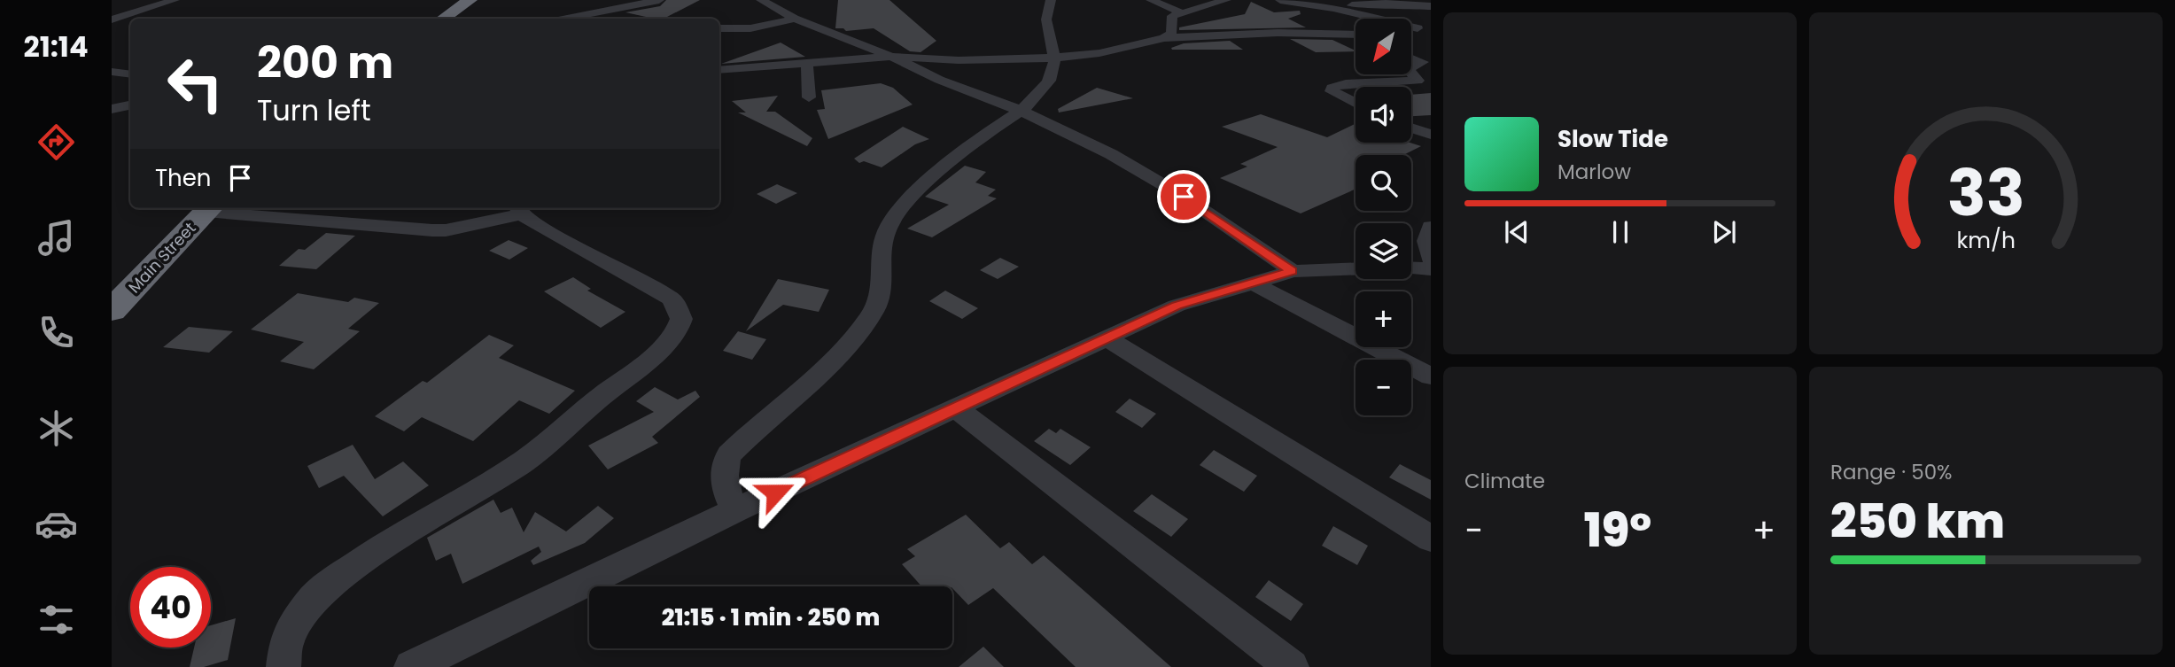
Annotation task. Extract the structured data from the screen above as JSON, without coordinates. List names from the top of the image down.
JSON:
{
  "streets": {
    "highway": ["Main Street"]
  },
  "north": "bottom left",
  "page": {
    "tabs": "21:14",
    "map_buttons": ["+", "−"],
    "turn": ["200 m", "Turn left"],
    "song": ["Slow Tide", "Marlow"],
    "then": "Then",
    "tile": [
      "Climate",
      ["Range · 50%", "250 km"]
    ],
    "heat": ["−", "19°", "+"],
    "limit": "40",
    "trip": "21:15 · 1 min · 250 m",
    "gauge": ["33", "km/h"]
  }
}
